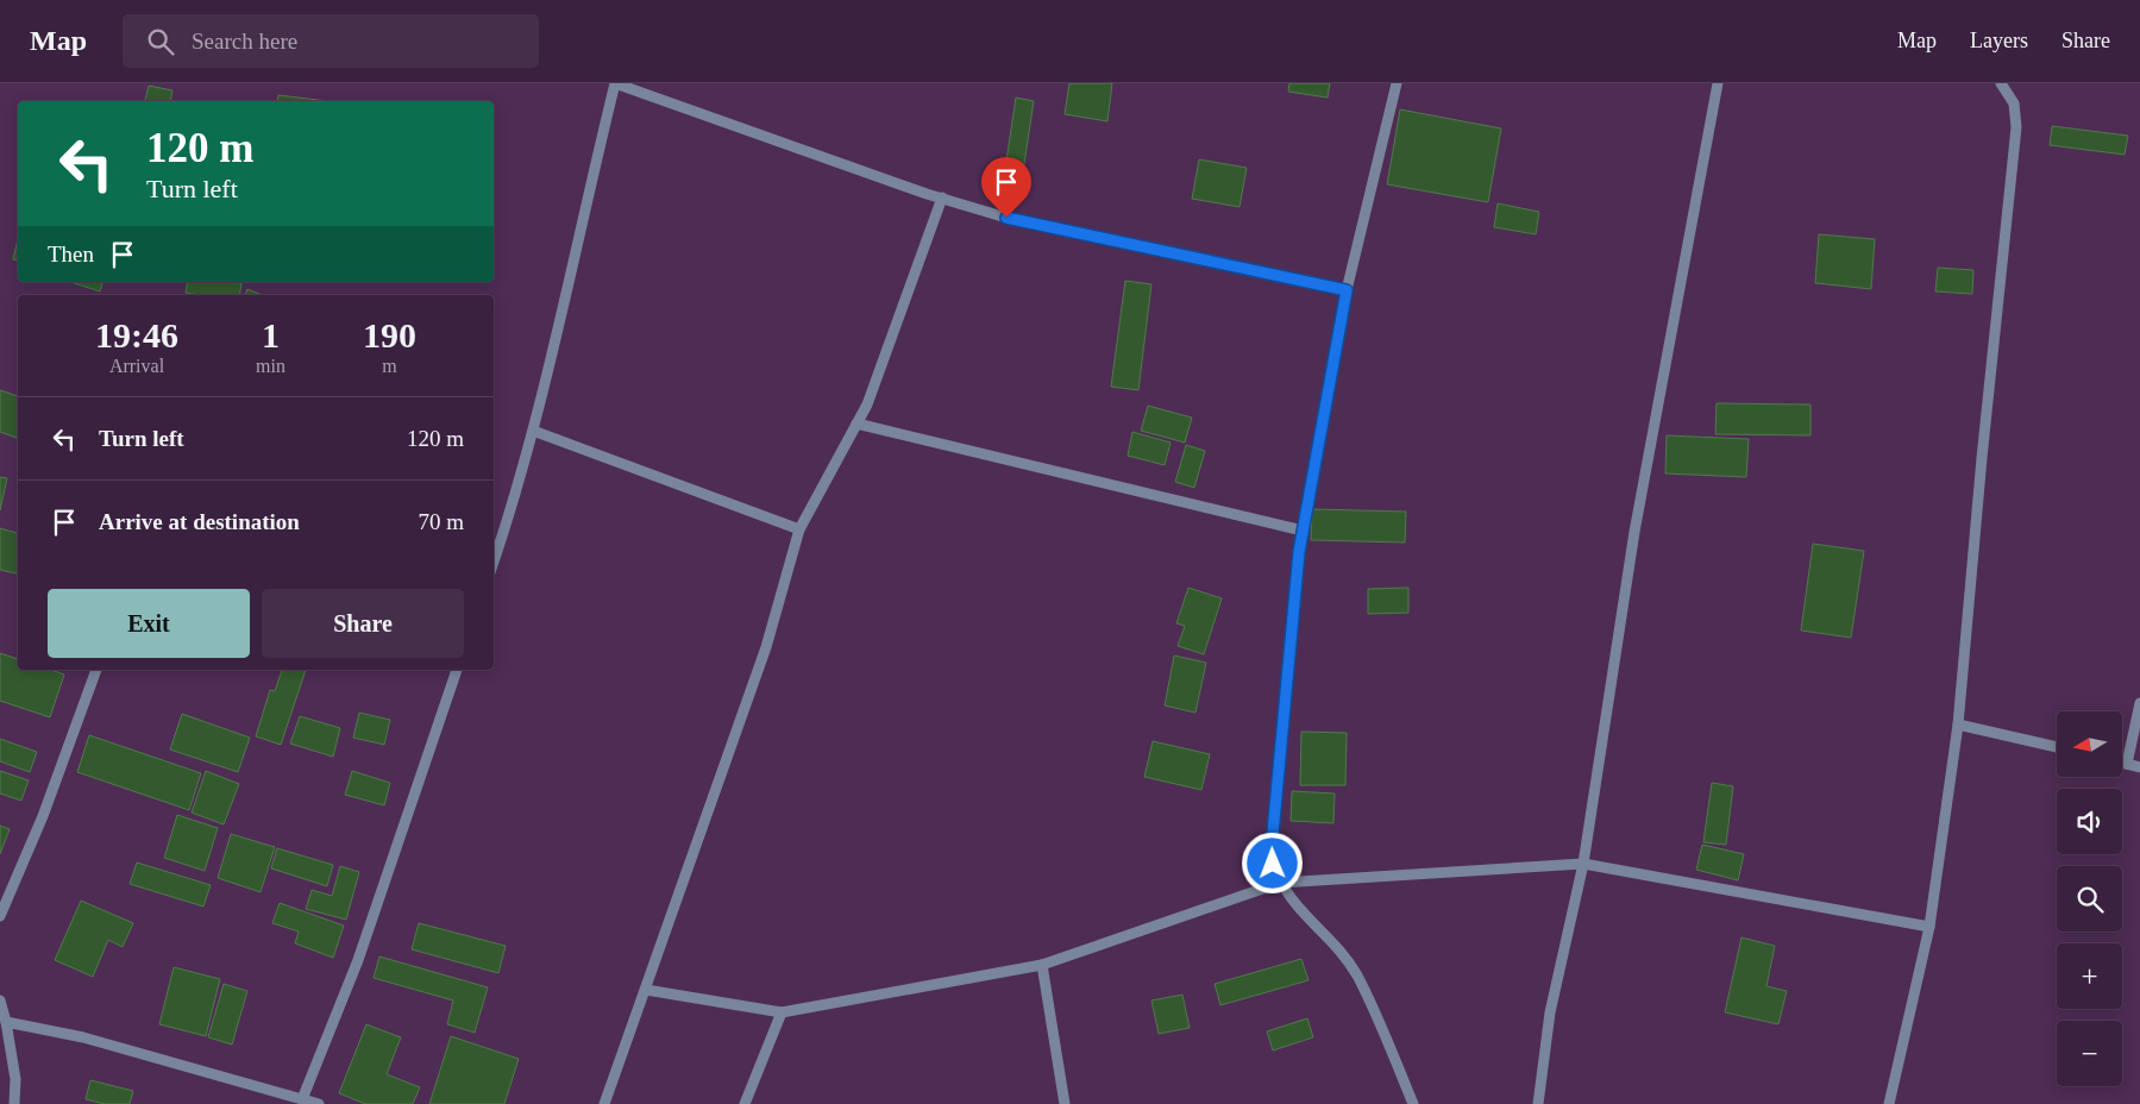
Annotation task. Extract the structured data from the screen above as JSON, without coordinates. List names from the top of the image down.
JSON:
{
  "north": "left",
  "page": {
    "header": "Map",
    "search": "Search here",
    "nav": ["Map", "Layers", "Share"],
    "turn": ["120 m", "Turn left"],
    "then": "Then",
    "eta": [
      "19:46",
      "Arrival",
      "1",
      "min",
      "190",
      "m"
    ],
    "list": [
      {
        "name": "Turn left",
        "value": "120 m"
      },
      {
        "name": "Arrive at destination",
        "value": "70 m"
      }
    ],
    "buttons": ["Exit", "Share"],
    "map_buttons": ["+", "−"]
  }
}
